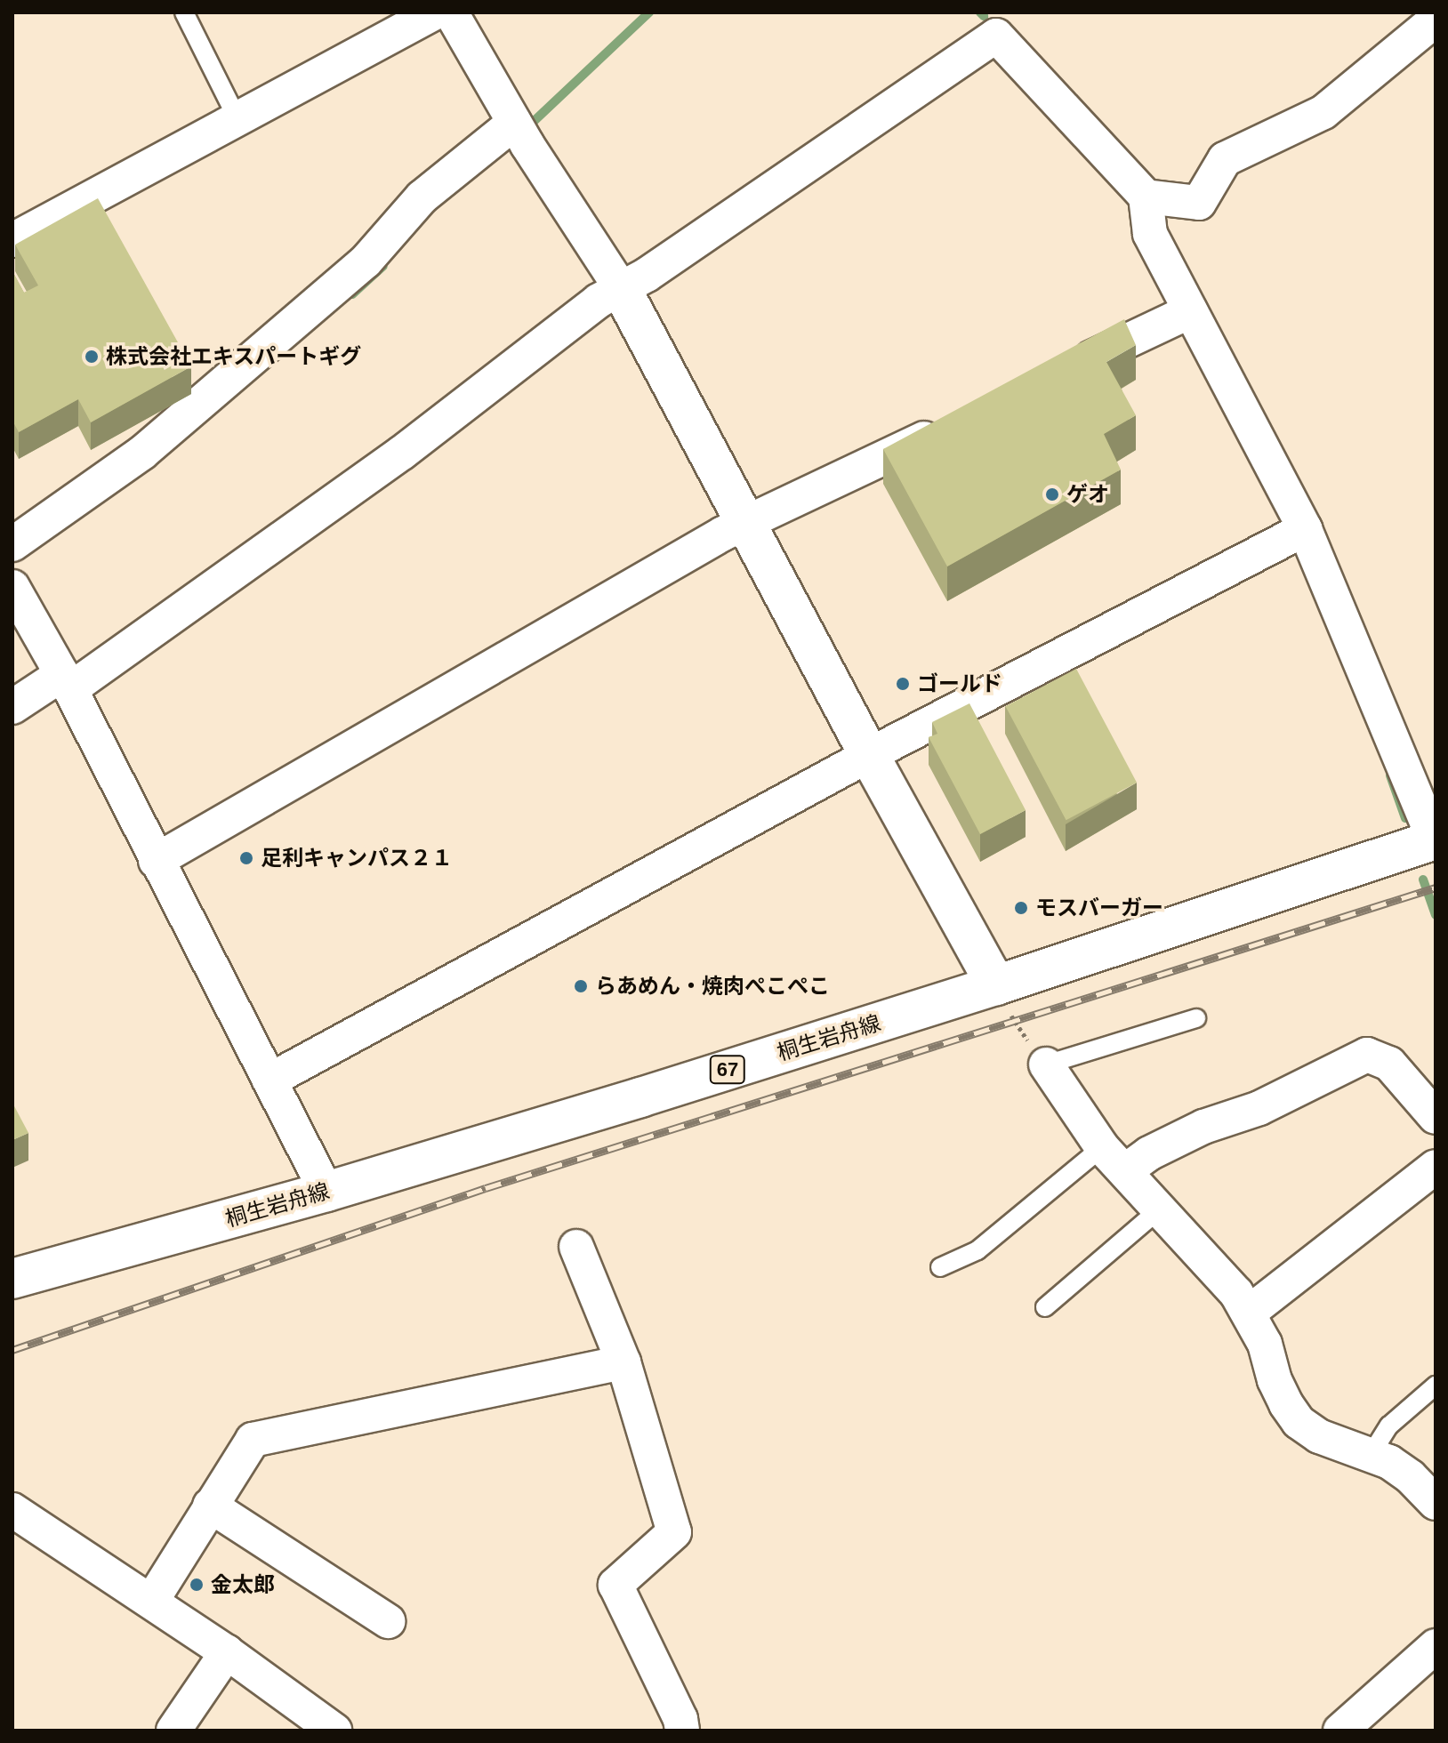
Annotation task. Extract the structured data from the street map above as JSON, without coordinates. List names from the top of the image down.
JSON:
{
  "streets": {
    "main road": ["桐生岩舟線", "67"]
  },
  "places": [
    "株式会社エキスパートギグ",
    "ゲオ",
    "ゴールド",
    "足利キャンパス２１",
    "モスバーガー",
    "らあめん・焼肉ぺこぺこ",
    "金太郎"
  ]
}
